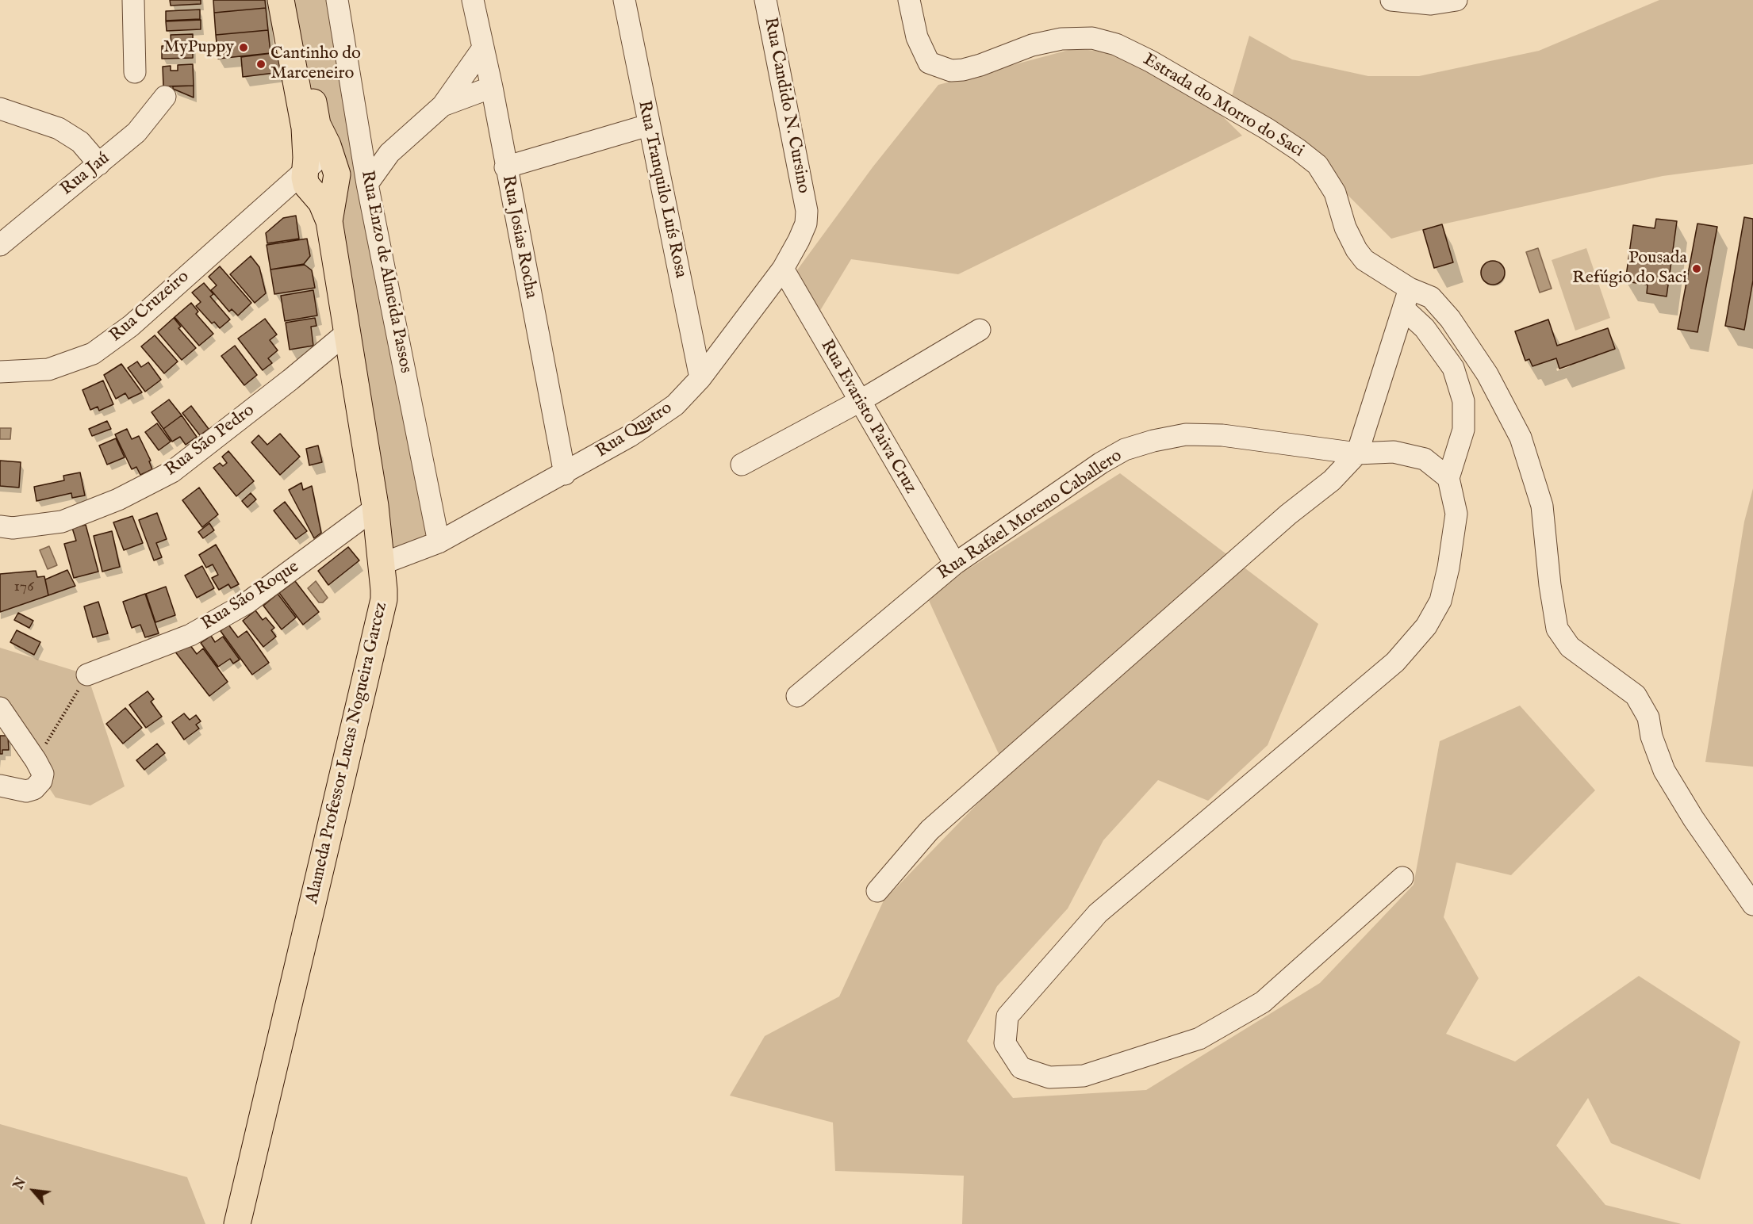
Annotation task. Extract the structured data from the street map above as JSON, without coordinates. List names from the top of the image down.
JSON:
{
  "streets": {
    "main road": ["Alameda Professor Lucas Nogueira Garcez"],
    "street": [
      "Rua Candido N. Cursino",
      "Estrada do Morro do Saci",
      "Rua Jaú",
      "Rua Tranquilo Luís Rosa",
      "Rua Josias Rocha",
      "Rua Enzo de Almeida Passos",
      "Rua Cruzeiro",
      "Rua Evaristo Paiva Cruz",
      "Rua Quatro",
      "Rua São Pedro",
      "Rua Rafael Moreno Caballero",
      "Rua São Roque"
    ]
  },
  "crossings": [
    ["Rua Candido N. Cursino", "Rua Quatro"],
    ["Rua Tranquilo Luís Rosa", "Rua Quatro"],
    ["Rua Josias Rocha", "Rua Quatro"],
    ["Rua Enzo de Almeida Passos", "Rua Quatro"],
    ["Rua Evaristo Paiva Cruz", "Rua Quatro"],
    ["Rua Evaristo Paiva Cruz", "Rua Rafael Moreno Caballero"],
    ["Rua Quatro", "Alameda Professor Lucas Nogueira Garcez"],
    ["Rua São Pedro", "Alameda Professor Lucas Nogueira Garcez"],
    ["Rua São Roque", "Alameda Professor Lucas Nogueira Garcez"]
  ],
  "places": ["MyPuppy", "Cantinho do Marceneiro", "Pousada Refúgio do Saci"],
  "house_numbers": ["176"],
  "north": "top left"
}
